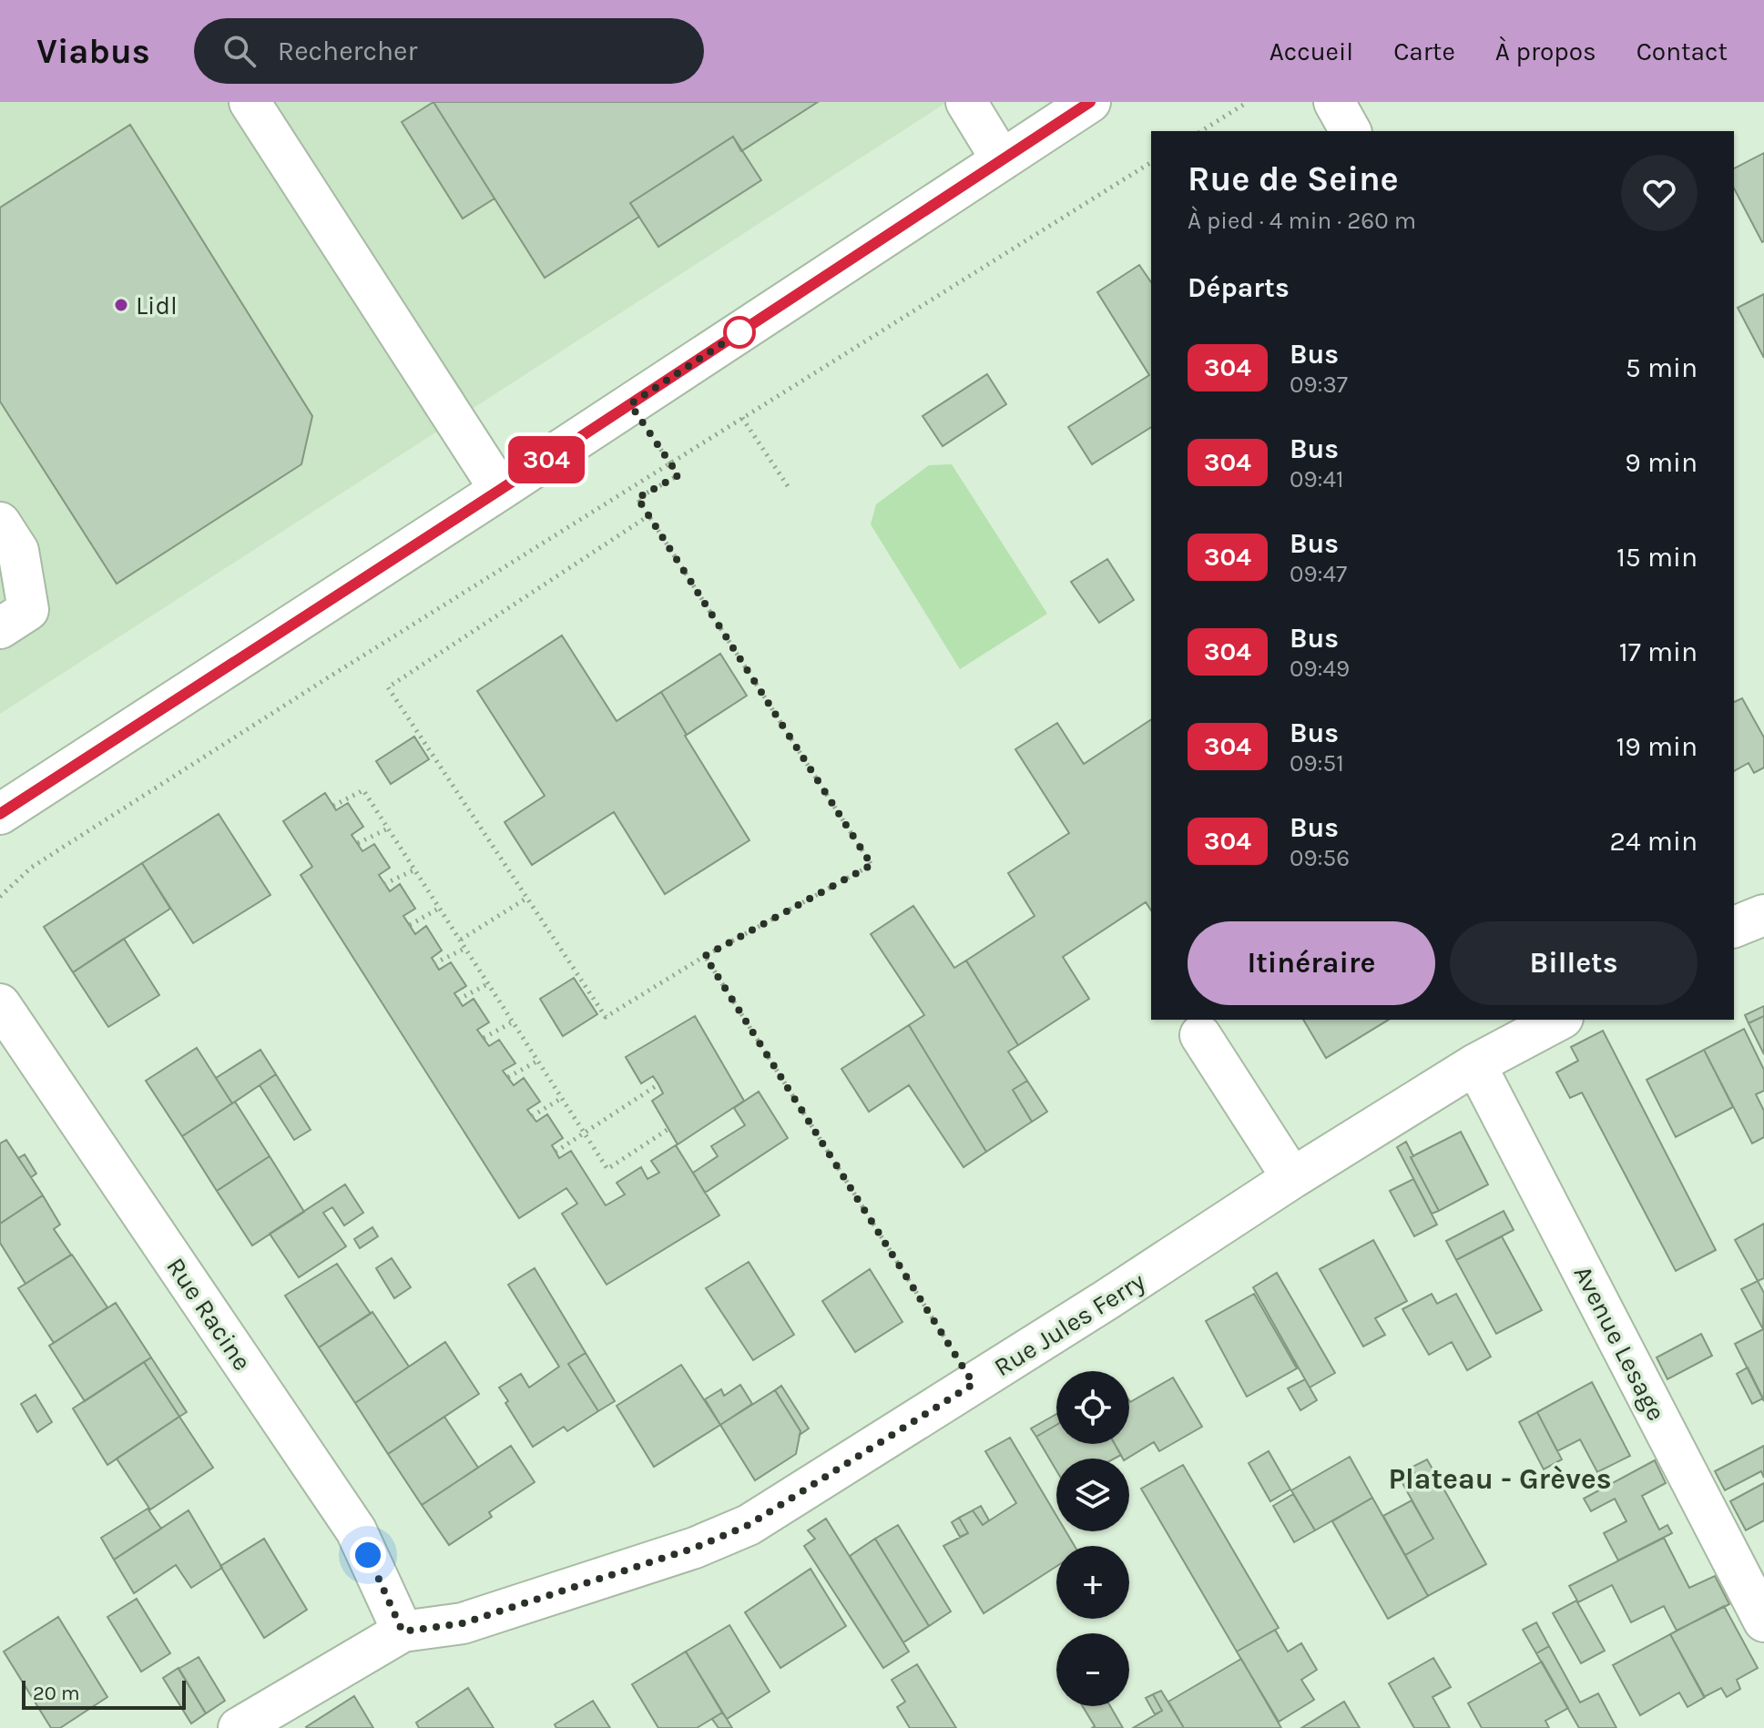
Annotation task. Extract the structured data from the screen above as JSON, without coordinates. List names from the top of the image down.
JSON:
{
  "streets": {
    "street": ["Rue Racine", "Rue Jules Ferry", "Avenue Lesage"]
  },
  "crossings": [
    ["Rue Racine", "Rue Jules Ferry"],
    ["Rue Jules Ferry", "Avenue Lesage"]
  ],
  "districts": ["Plateau - Grèves"],
  "places": ["Lidl"],
  "lines": ["bus line 304"],
  "scale_bar": "20 m",
  "page": {
    "header": "Viabus",
    "search": "Rechercher",
    "nav": [
      "Accueil",
      "Carte",
      "À propos",
      "Contact"
    ],
    "on_map": "304",
    "heading": [
      ["Rue de Seine", "À pied · 4 min · 260 m"],
      "Départs"
    ],
    "list": [
      {
        "mark": "304",
        "name": "Bus",
        "note": "09:37",
        "value": "5 min"
      },
      {
        "mark": "304",
        "name": "Bus",
        "note": "09:41",
        "value": "9 min"
      },
      {
        "mark": "304",
        "name": "Bus",
        "note": "09:47",
        "value": "15 min"
      },
      {
        "mark": "304",
        "name": "Bus",
        "note": "09:49",
        "value": "17 min"
      },
      {
        "mark": "304",
        "name": "Bus",
        "note": "09:51",
        "value": "19 min"
      },
      {
        "mark": "304",
        "name": "Bus",
        "note": "09:56",
        "value": "24 min"
      }
    ],
    "buttons": ["Itinéraire", "Billets"],
    "map_buttons": ["+", "−"],
    "scale": "20 m"
  }
}
